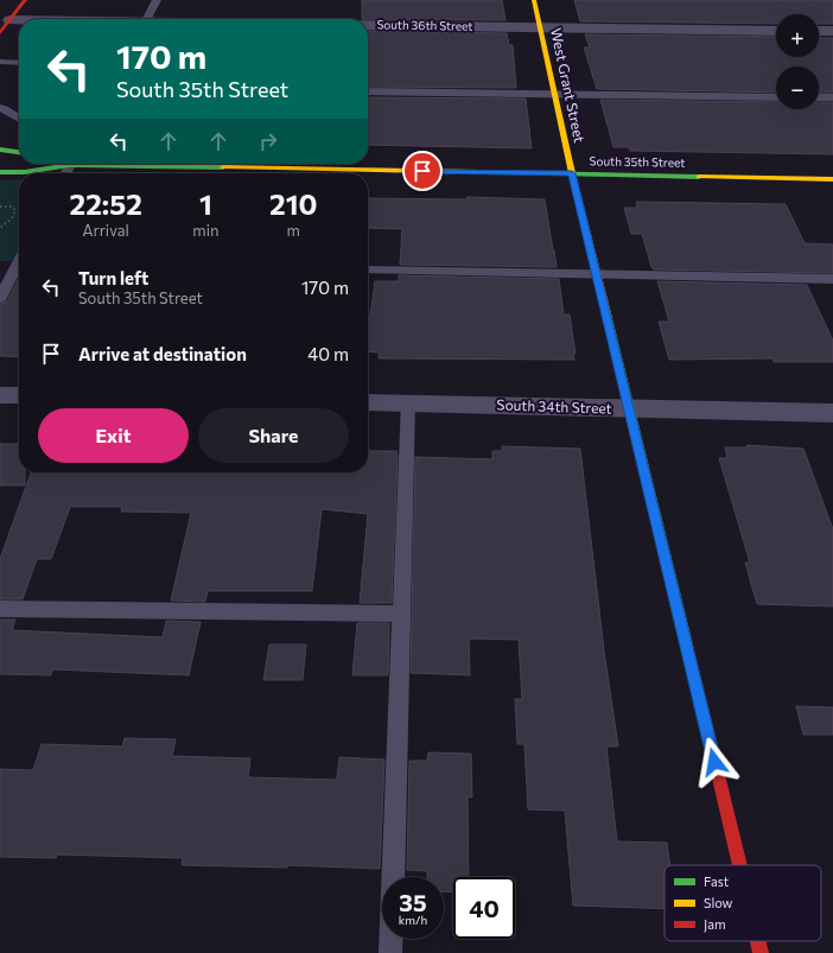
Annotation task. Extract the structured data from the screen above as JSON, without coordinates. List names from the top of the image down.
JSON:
{
  "streets": {
    "street": [
      "South 36th Street",
      "West Grant Street",
      "South 35th Street",
      "South 34th Street"
    ]
  },
  "crossings": [
    ["South 36th Street", "West Grant Street"],
    ["West Grant Street", "South 35th Street"],
    ["West Grant Street", "South 34th Street"]
  ],
  "legend": ["Fast", "Slow", "Jam"],
  "page": {
    "map_buttons": ["+", "−"],
    "turn": ["170 m", "South 35th Street"],
    "eta": [
      "22:52",
      "Arrival",
      "1",
      "min",
      "210",
      "m"
    ],
    "list": [
      {
        "name": "Turn left",
        "note": "South 35th Street",
        "value": "170 m"
      },
      {
        "name": "Arrive at destination",
        "value": "40 m"
      }
    ],
    "buttons": ["Exit", "Share"],
    "speed": "35 km/h",
    "limit": "40"
  }
}
